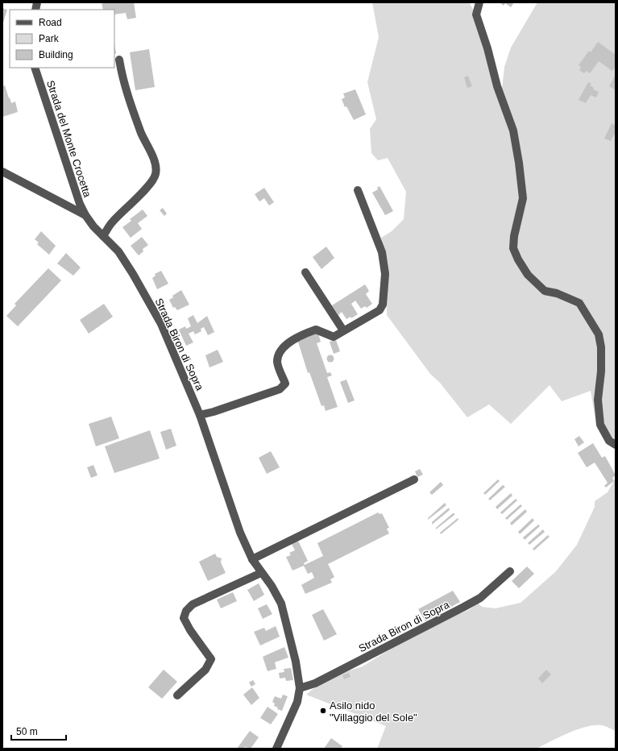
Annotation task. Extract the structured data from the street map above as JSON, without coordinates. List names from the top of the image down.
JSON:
{
  "streets": {
    "street": ["Strada del Monte Crocetta", "Strada Biron di Sopra"]
  },
  "crossings": [
    ["Strada del Monte Crocetta", "Strada Biron di Sopra"]
  ],
  "places": ["Asilo nido \"Villaggio del Sole\""],
  "legend": ["Road", "Park", "Building"],
  "scale_bar": "50 m"
}
